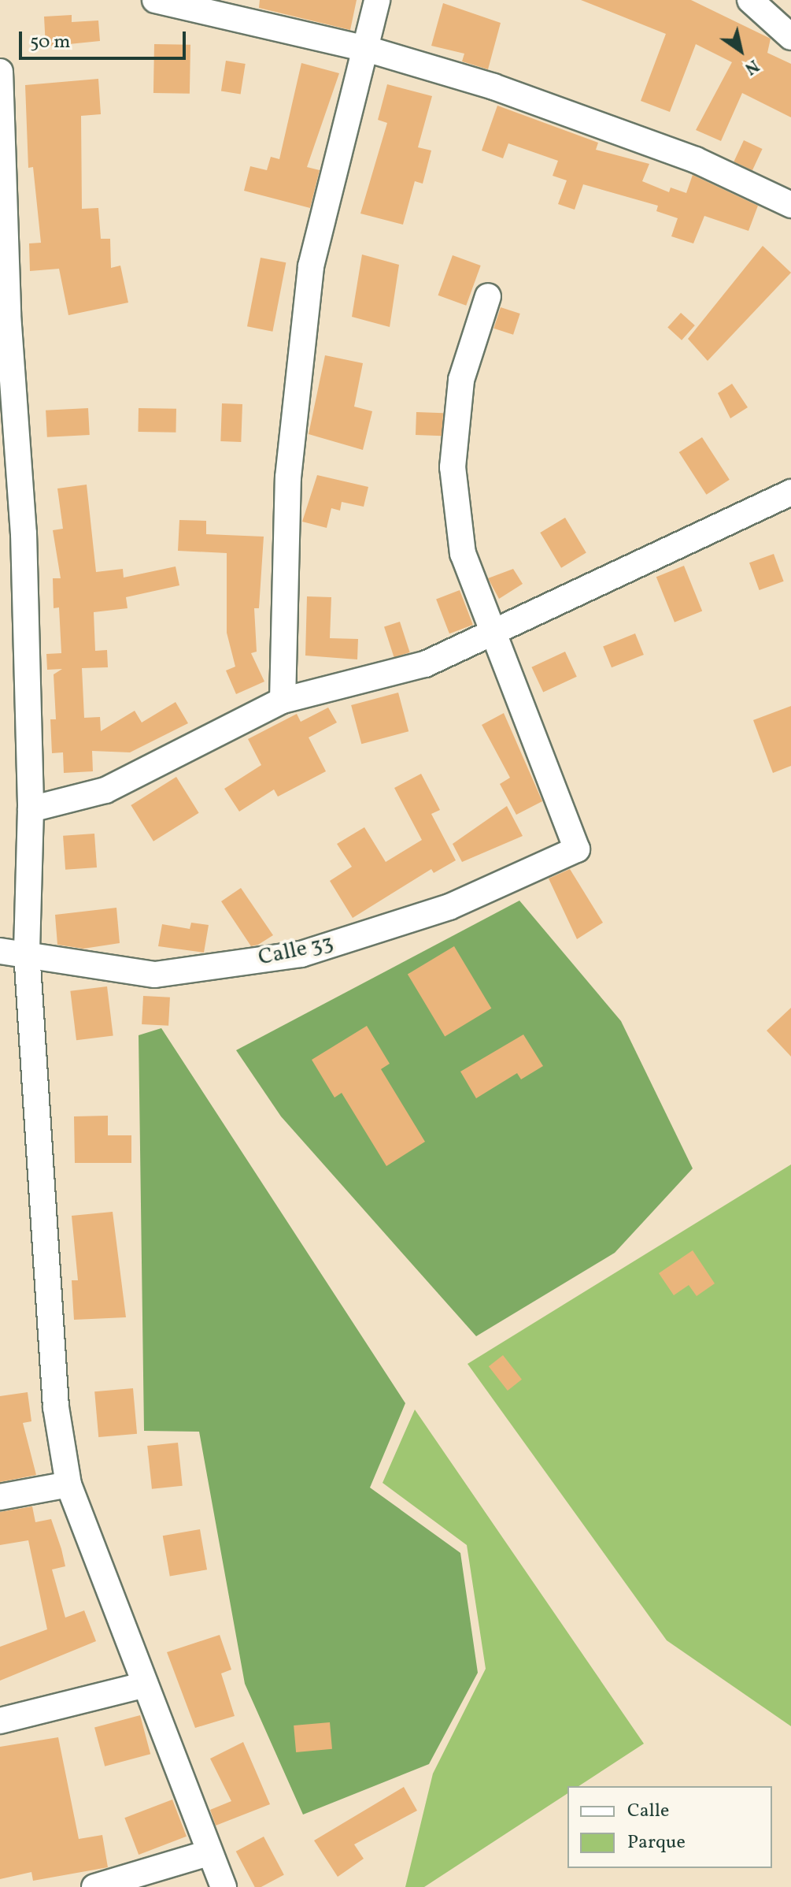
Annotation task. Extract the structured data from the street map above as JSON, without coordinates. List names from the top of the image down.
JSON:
{
  "streets": {
    "street": ["Calle 33"]
  },
  "legend": ["Calle", "Parque"],
  "scale_bar": "50 m",
  "north": "bottom right"
}
